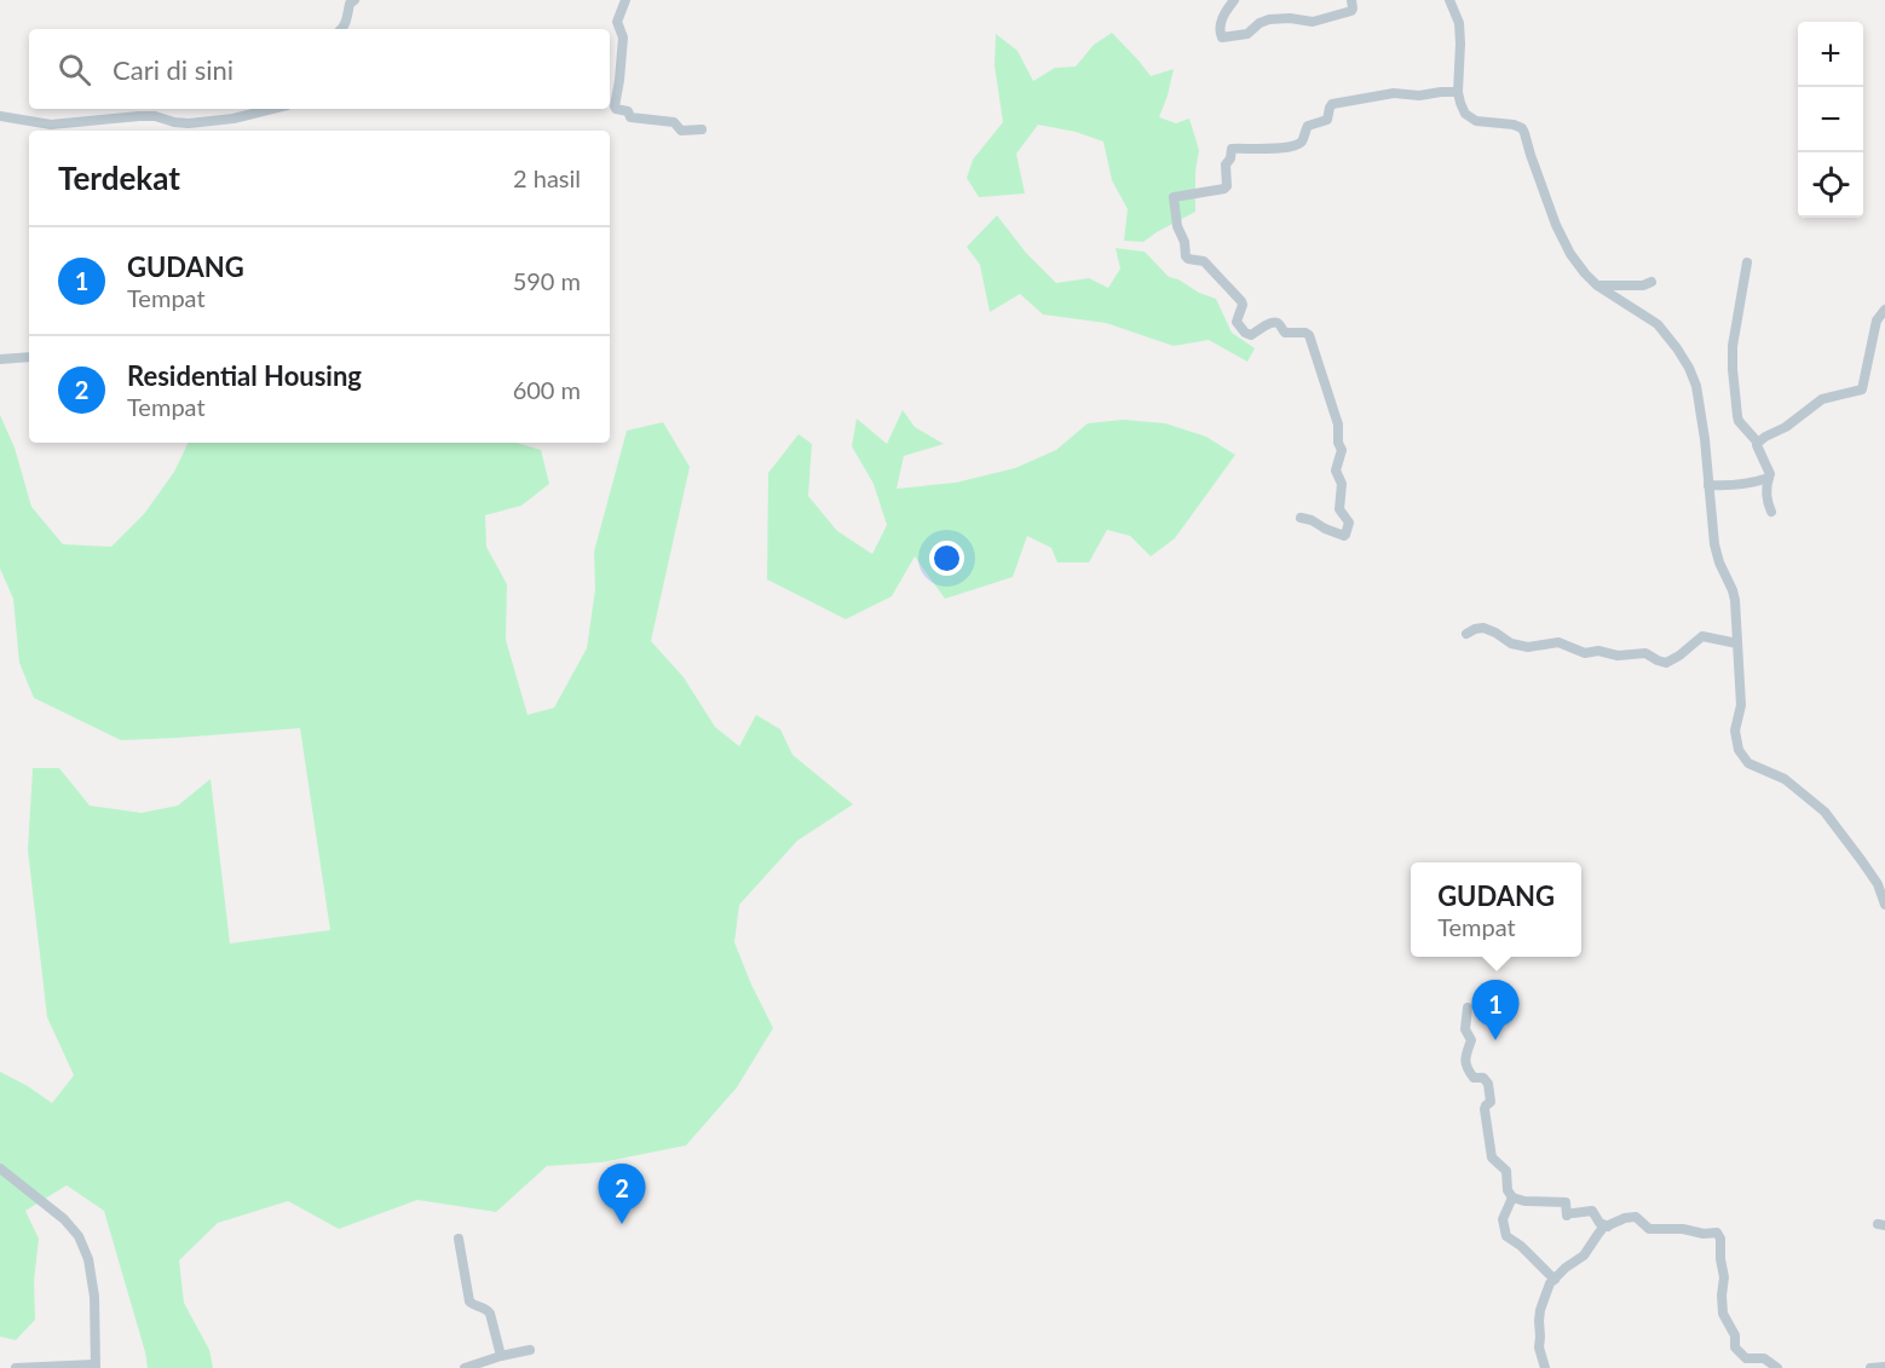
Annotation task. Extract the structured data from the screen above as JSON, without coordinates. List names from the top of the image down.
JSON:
{
  "page": {
    "map_buttons": ["+", "−"],
    "search": "Cari di sini",
    "heading": ["Terdekat", "2 hasil"],
    "list": [
      {
        "mark": "1",
        "name": "GUDANG",
        "note": "Tempat",
        "value": "590 m"
      },
      {
        "mark": "2",
        "name": "Residential Housing",
        "note": "Tempat",
        "value": "600 m"
      }
    ],
    "popup": ["GUDANG", "Tempat"],
    "pins": ["1", "2"]
  }
}
